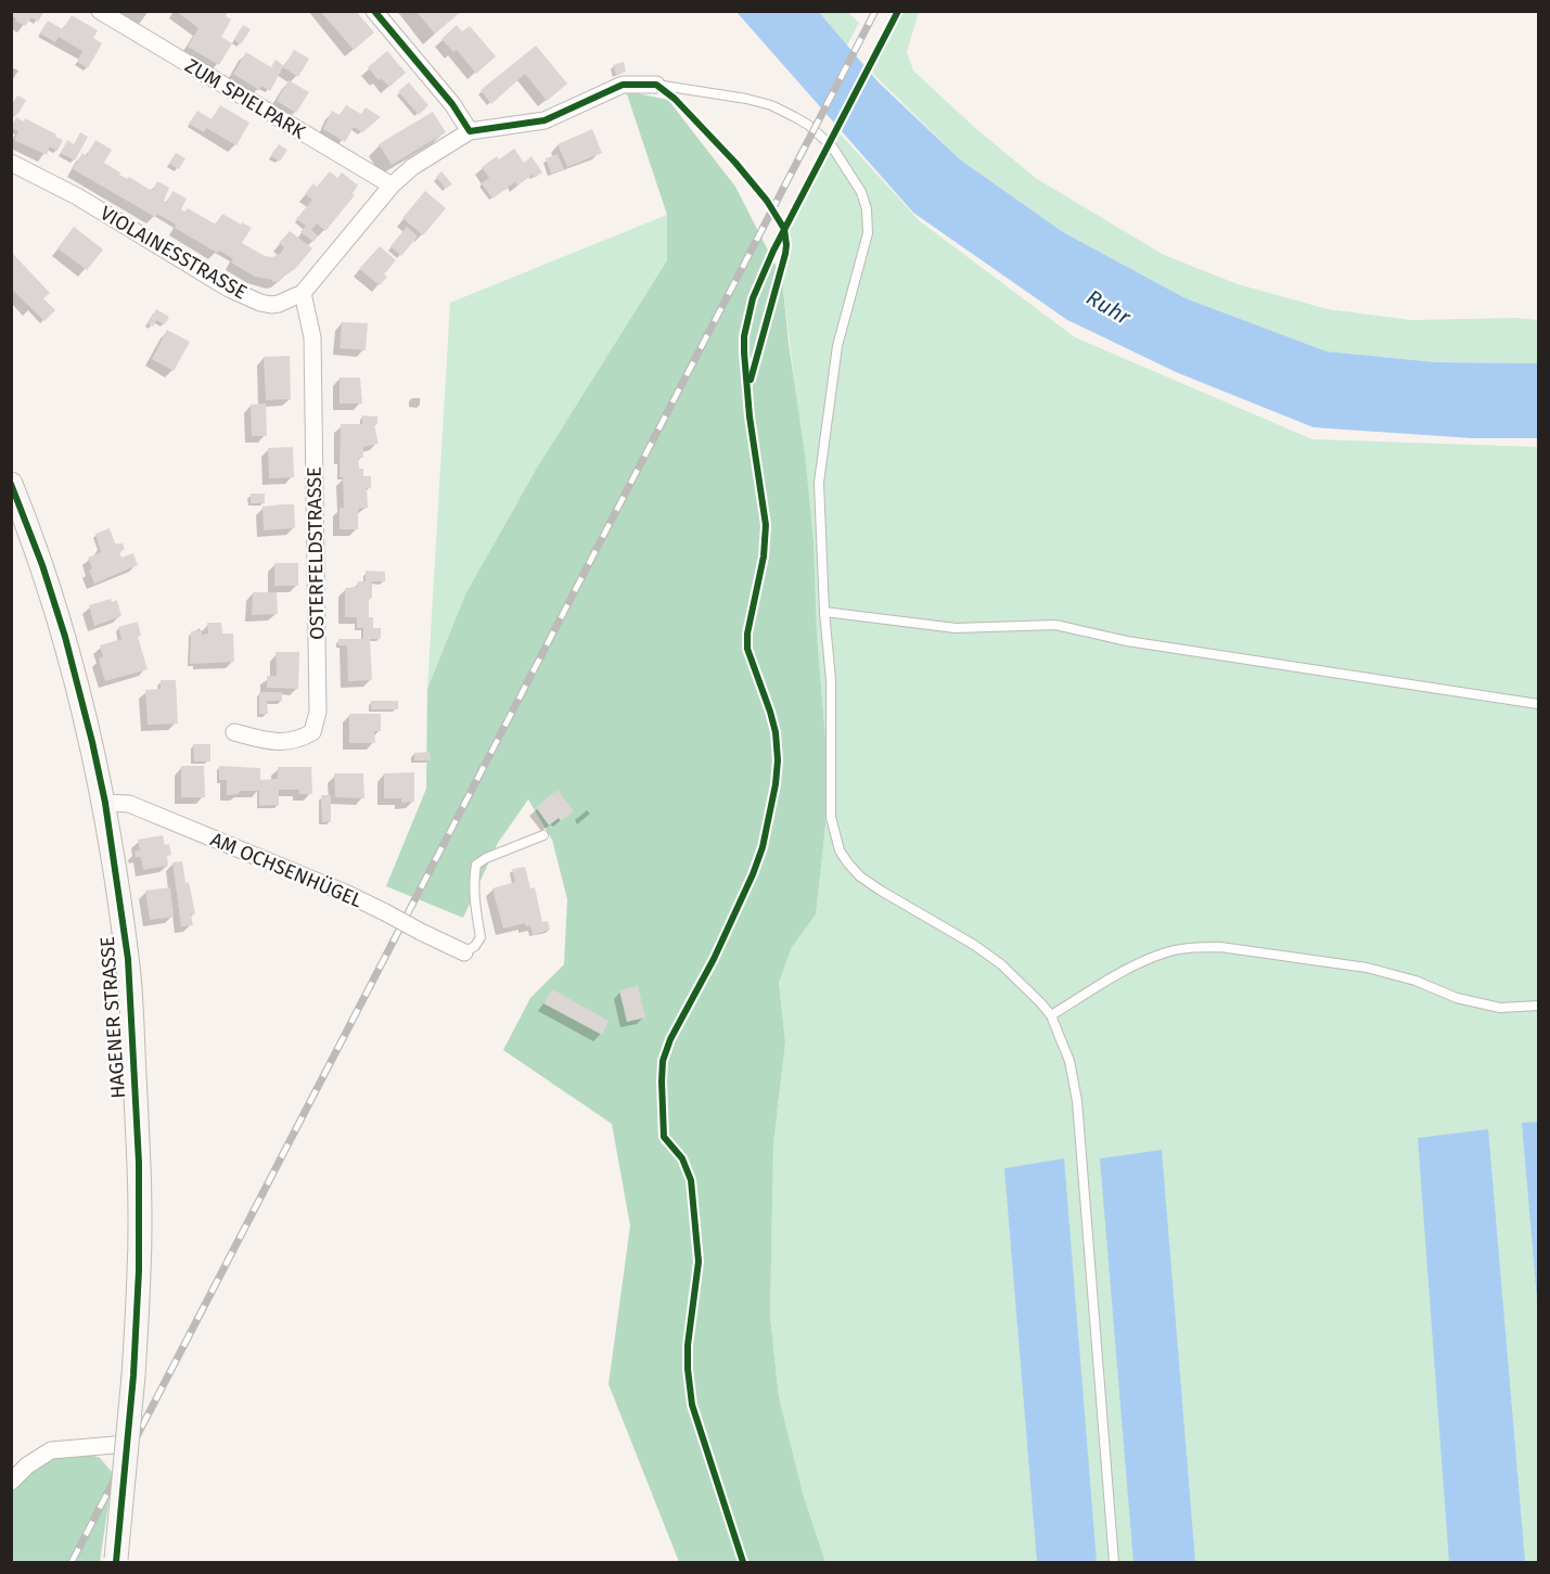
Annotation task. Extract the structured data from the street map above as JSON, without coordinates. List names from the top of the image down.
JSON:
{
  "streets": {
    "main road": ["HAGENER STRASSE"],
    "street": [
      "ZUM SPIELPARK",
      "VIOLAINESSTRASSE",
      "OSTERFELDSTRASSE",
      "AM OCHSENHÜGEL"
    ]
  },
  "crossings": [
    ["ZUM SPIELPARK", "VIOLAINESSTRASSE"],
    ["VIOLAINESSTRASSE", "OSTERFELDSTRASSE"],
    ["AM OCHSENHÜGEL", "HAGENER STRASSE"]
  ],
  "water": ["Ruhr"]
}
